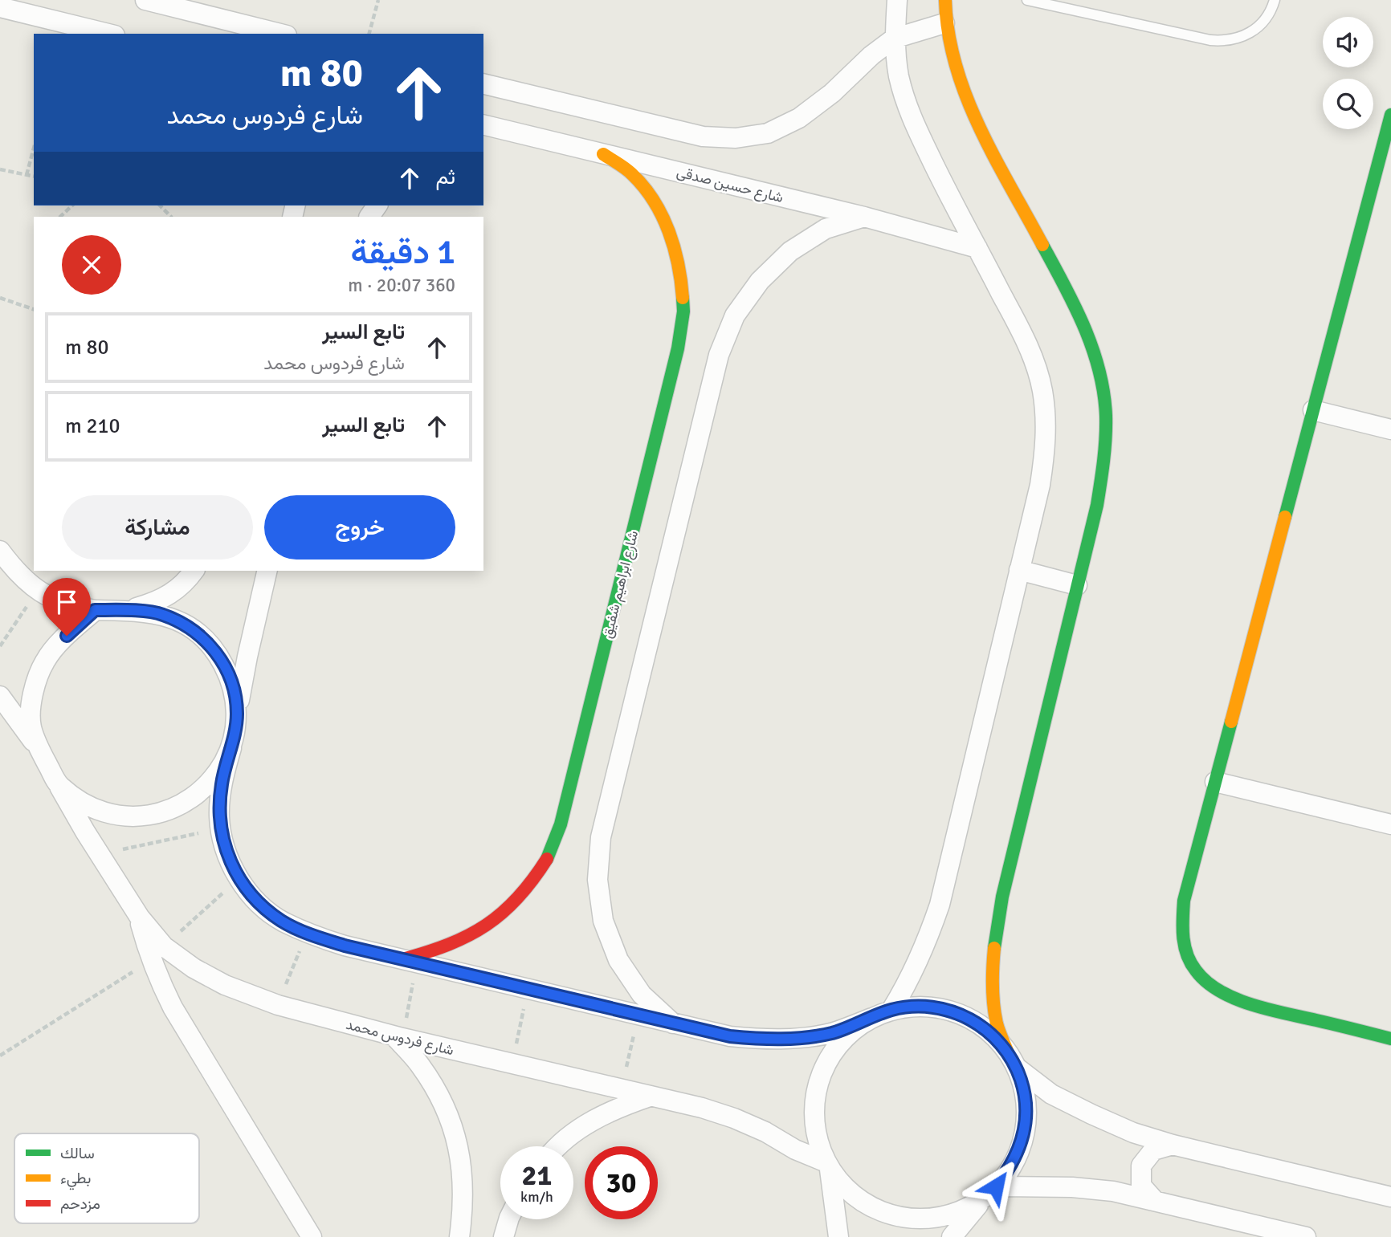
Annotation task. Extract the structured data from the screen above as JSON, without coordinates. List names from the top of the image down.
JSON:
{
  "streets": {
    "street": ["شارع حسين صدقى", "شارع ابراهيم شفيق", "شارع فردوس محمد"]
  },
  "crossings": [
    ["شارع حسين صدقى", "شارع ابراهيم شفيق"]
  ],
  "legend": ["سالك", "بطيء", "مزدحم"],
  "page": {
    "turn": ["80 m", "شارع فردوس محمد"],
    "then": "ثم",
    "heading": ["1 دقيقة", "360 m · 20:07"],
    "list": [
      {
        "name": "تابع السير",
        "note": "شارع فردوس محمد",
        "value": "80 m"
      },
      {
        "name": "تابع السير",
        "value": "210 m"
      }
    ],
    "buttons": ["خروج", "مشاركة"],
    "speed": "21 km/h",
    "limit": "30"
  }
}
